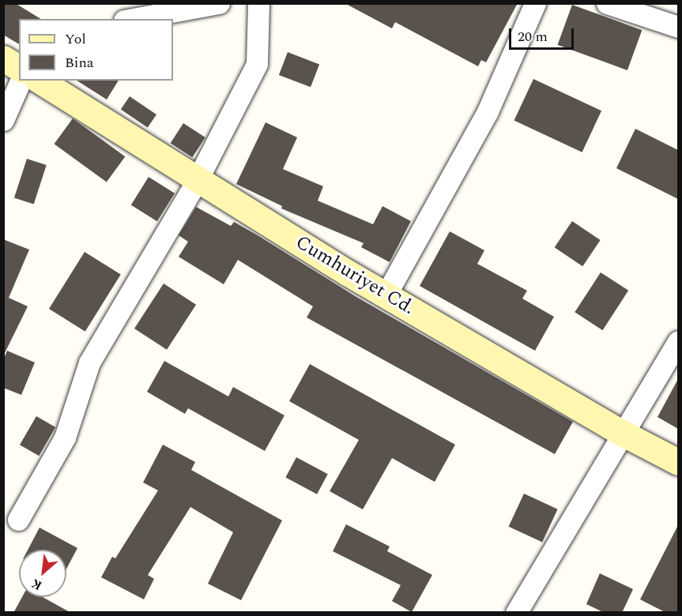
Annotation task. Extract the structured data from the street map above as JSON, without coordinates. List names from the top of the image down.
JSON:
{
  "streets": {
    "main road": ["Cumhuriyet Cd."]
  },
  "legend": ["Yol", "Bina"],
  "scale_bar": "20 m",
  "north": "bottom left"
}
